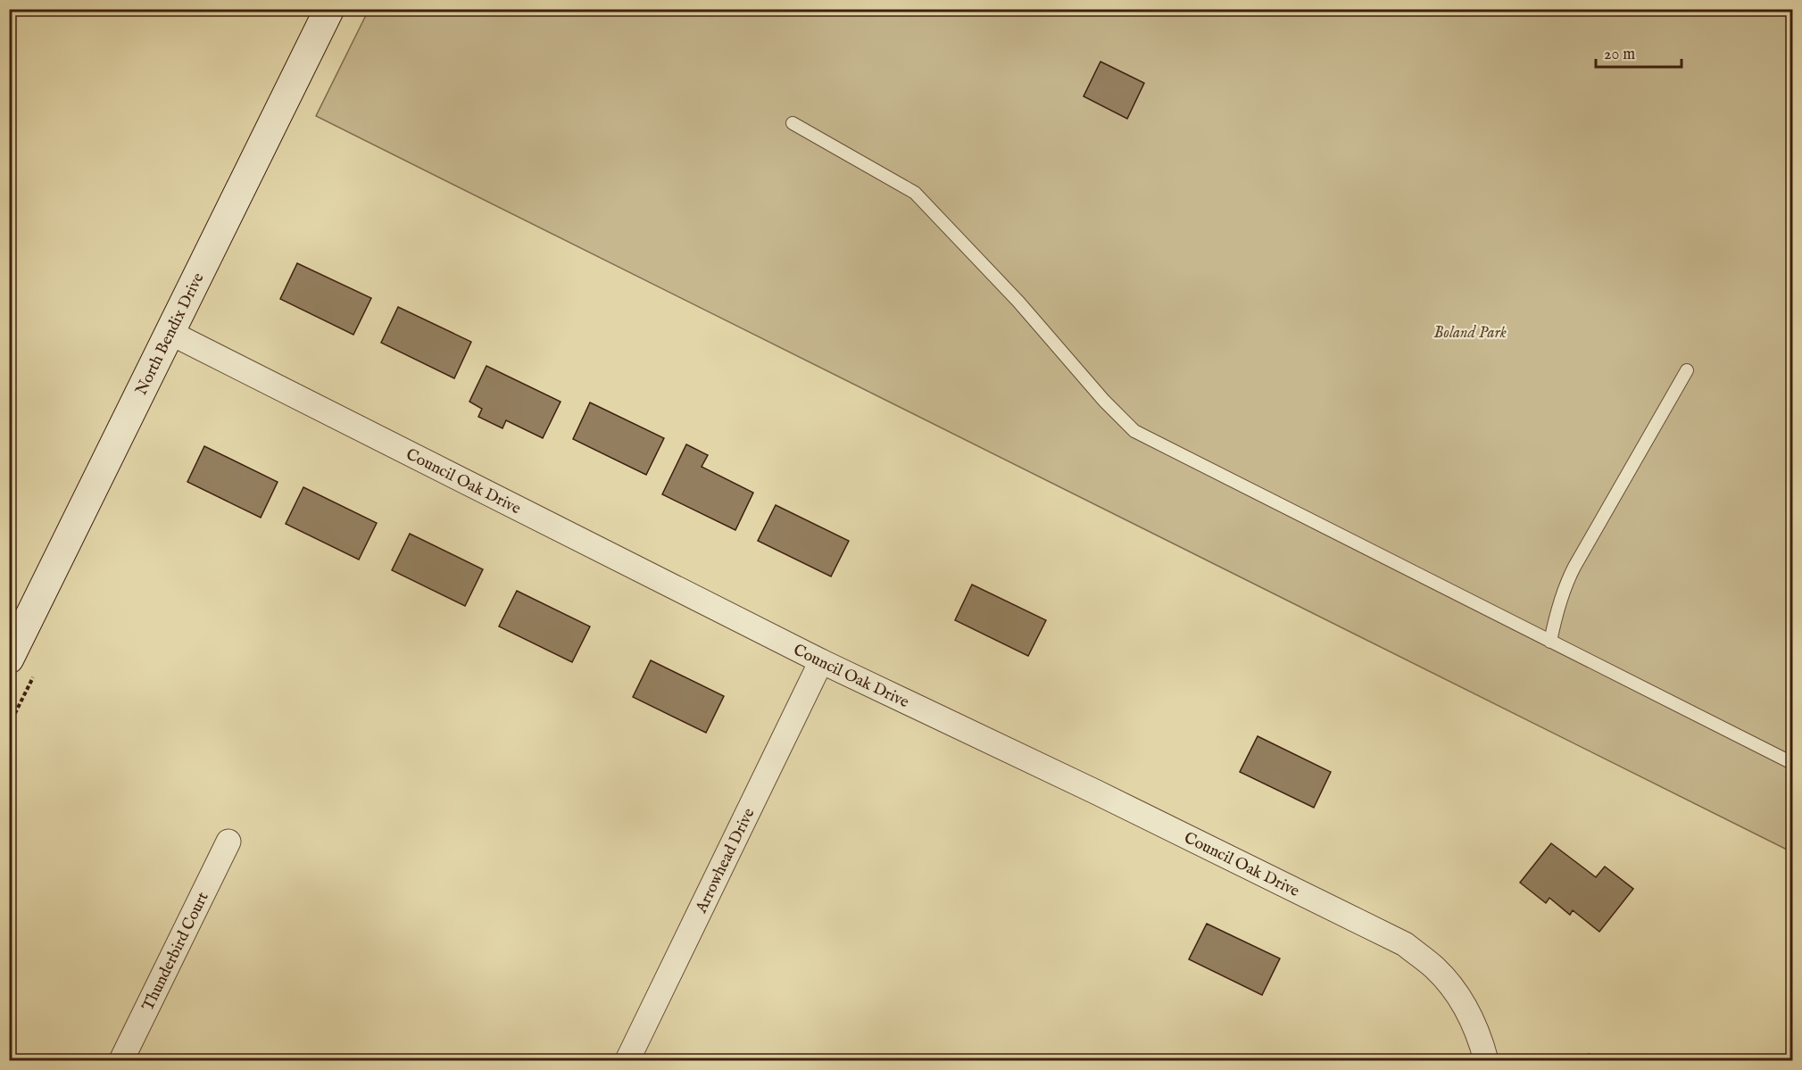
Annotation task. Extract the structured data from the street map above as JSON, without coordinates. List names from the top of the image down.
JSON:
{
  "streets": {
    "street": [
      "North Bendix Drive",
      "Council Oak Drive",
      "Arrowhead Drive",
      "Thunderbird Court"
    ]
  },
  "crossings": [
    ["North Bendix Drive", "Council Oak Drive"],
    ["Council Oak Drive", "Arrowhead Drive"]
  ],
  "parks": ["Boland Park"],
  "scale_bar": "20 m"
}
